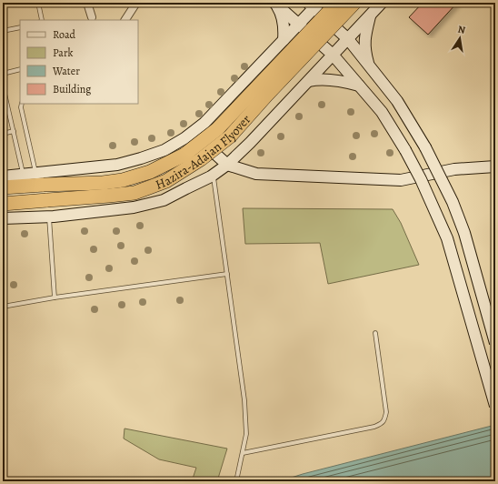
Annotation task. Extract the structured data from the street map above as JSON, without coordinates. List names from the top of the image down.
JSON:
{
  "streets": {
    "highway": ["Hazira-Adajan Flyover"]
  },
  "legend": [
    "Road",
    "Park",
    "Water",
    "Building"
  ],
  "north": "top"
}
